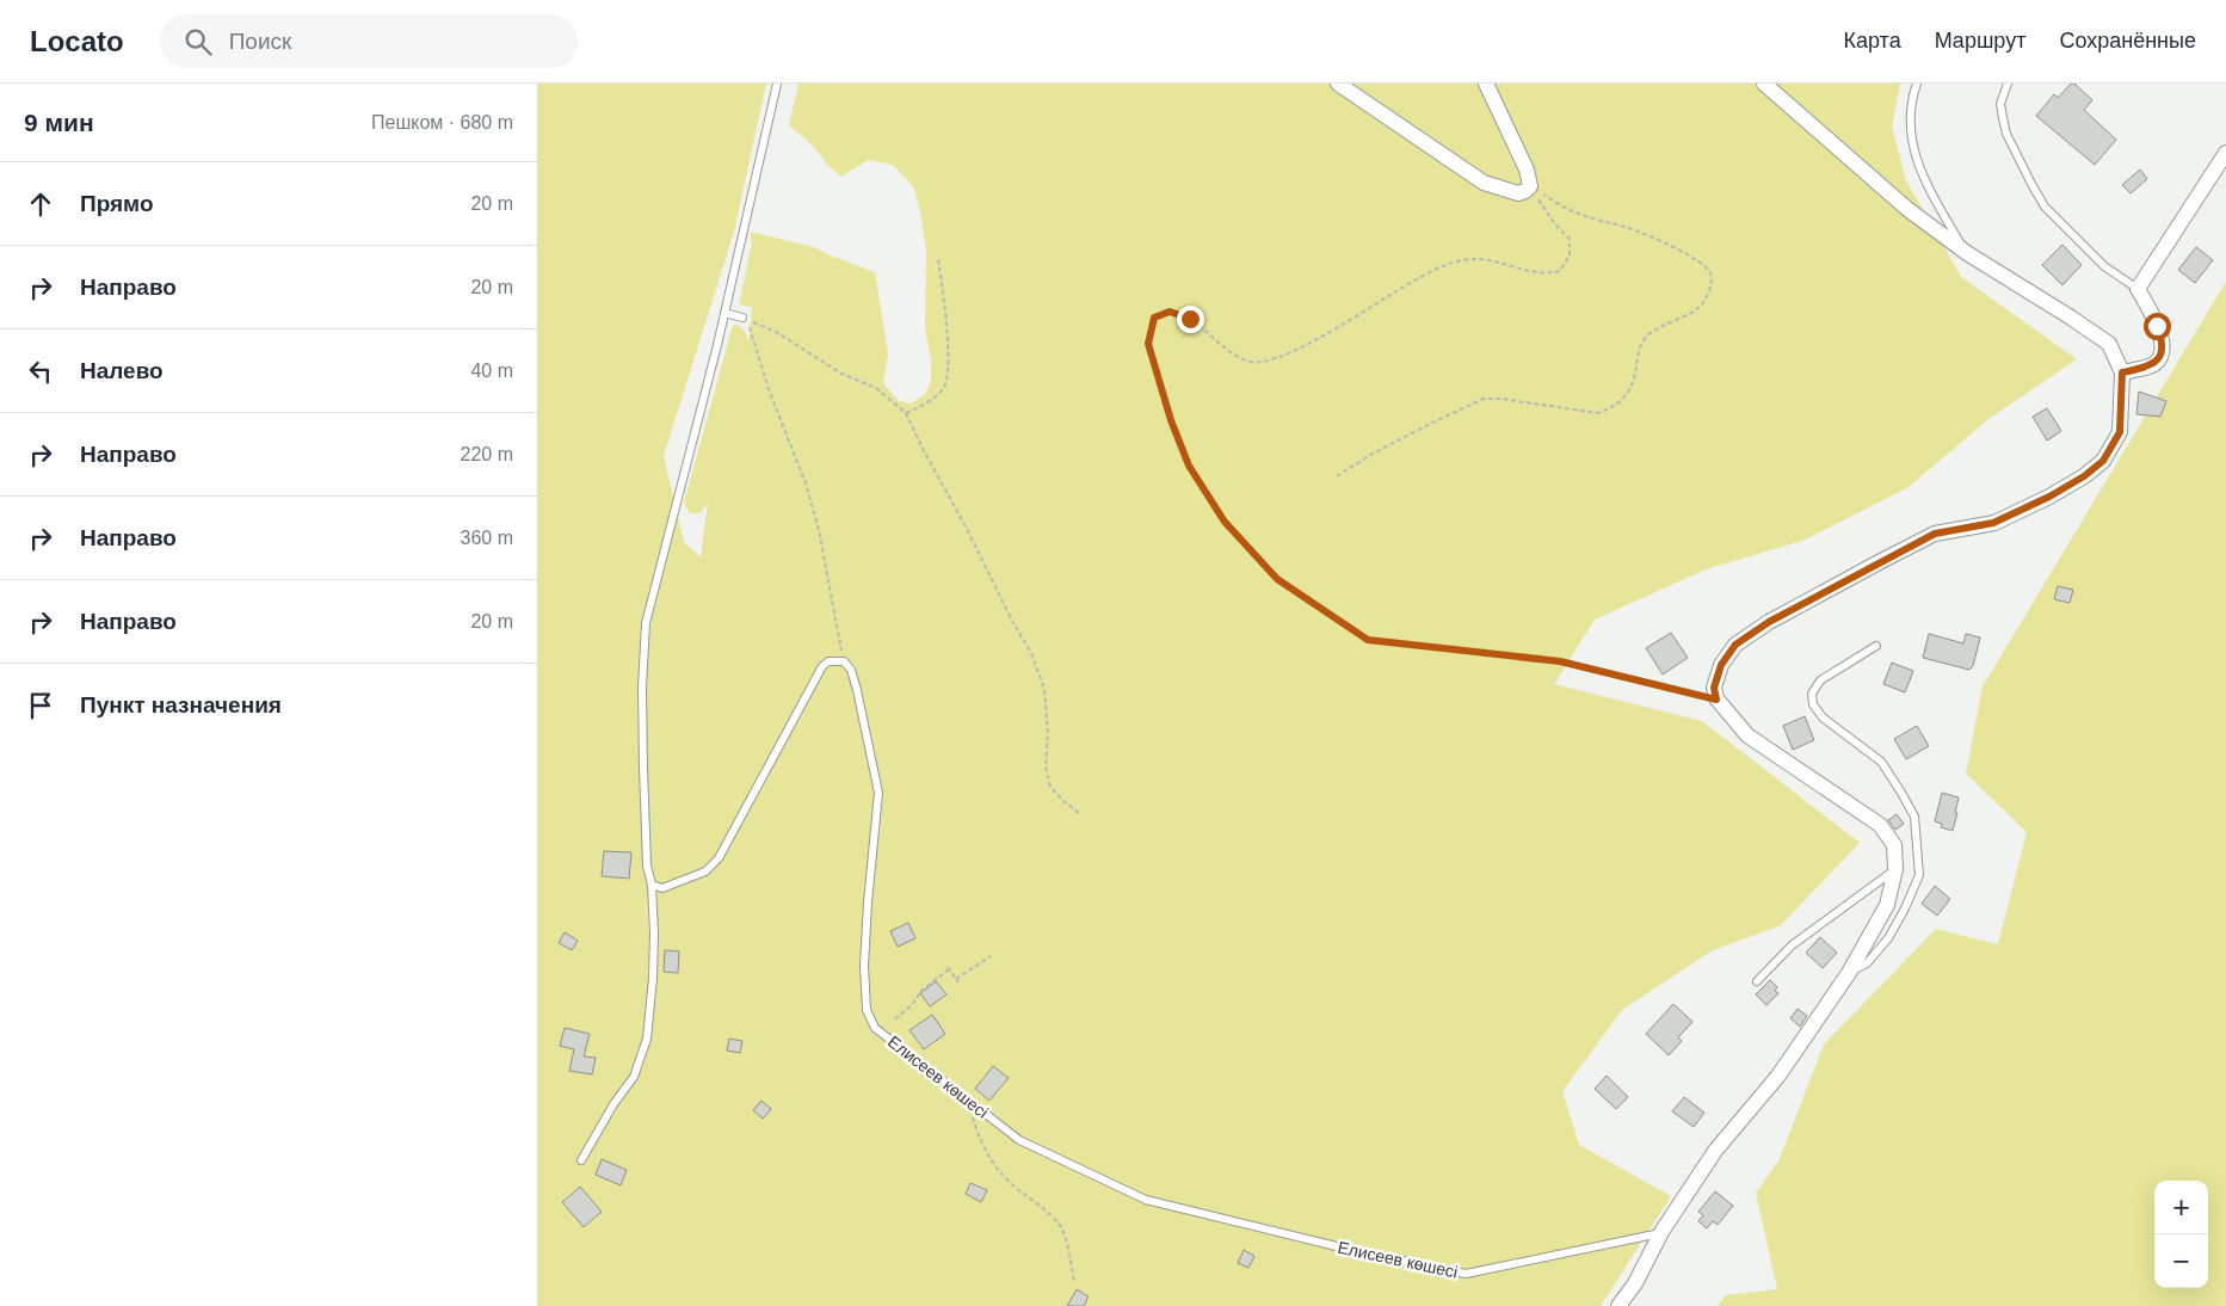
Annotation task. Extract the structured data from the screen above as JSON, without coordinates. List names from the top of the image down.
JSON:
{
  "streets": {
    "lane": ["Елисеев көшесі"]
  },
  "page": {
    "header": "Locato",
    "search": "Поиск",
    "nav": ["Карта", "Маршрут", "Сохранённые"],
    "heading": ["9 мин", "Пешком · 680 m"],
    "list": [
      ["Прямо", "20 m"],
      ["Направо", "20 m"],
      ["Налево", "40 m"],
      ["Направо", "220 m"],
      ["Направо", "360 m"],
      ["Направо", "20 m"],
      "Пункт назначения"
    ],
    "map_buttons": ["+", "−"]
  }
}
